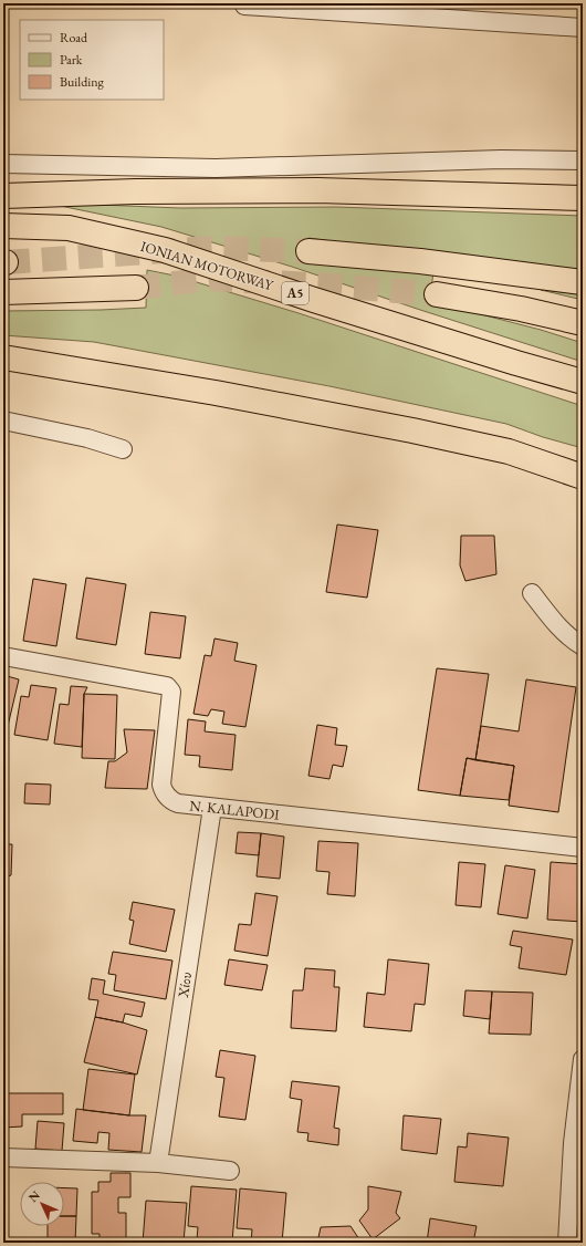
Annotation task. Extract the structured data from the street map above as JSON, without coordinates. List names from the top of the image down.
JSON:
{
  "streets": {
    "highway": ["IONIAN MOTORWAY", "Α5"],
    "street": ["N. KALAPODI", "Χίου"]
  },
  "crossings": [
    ["N. KALAPODI", "Χίου"]
  ],
  "legend": ["Road", "Park", "Building"],
  "north": "top left"
}
